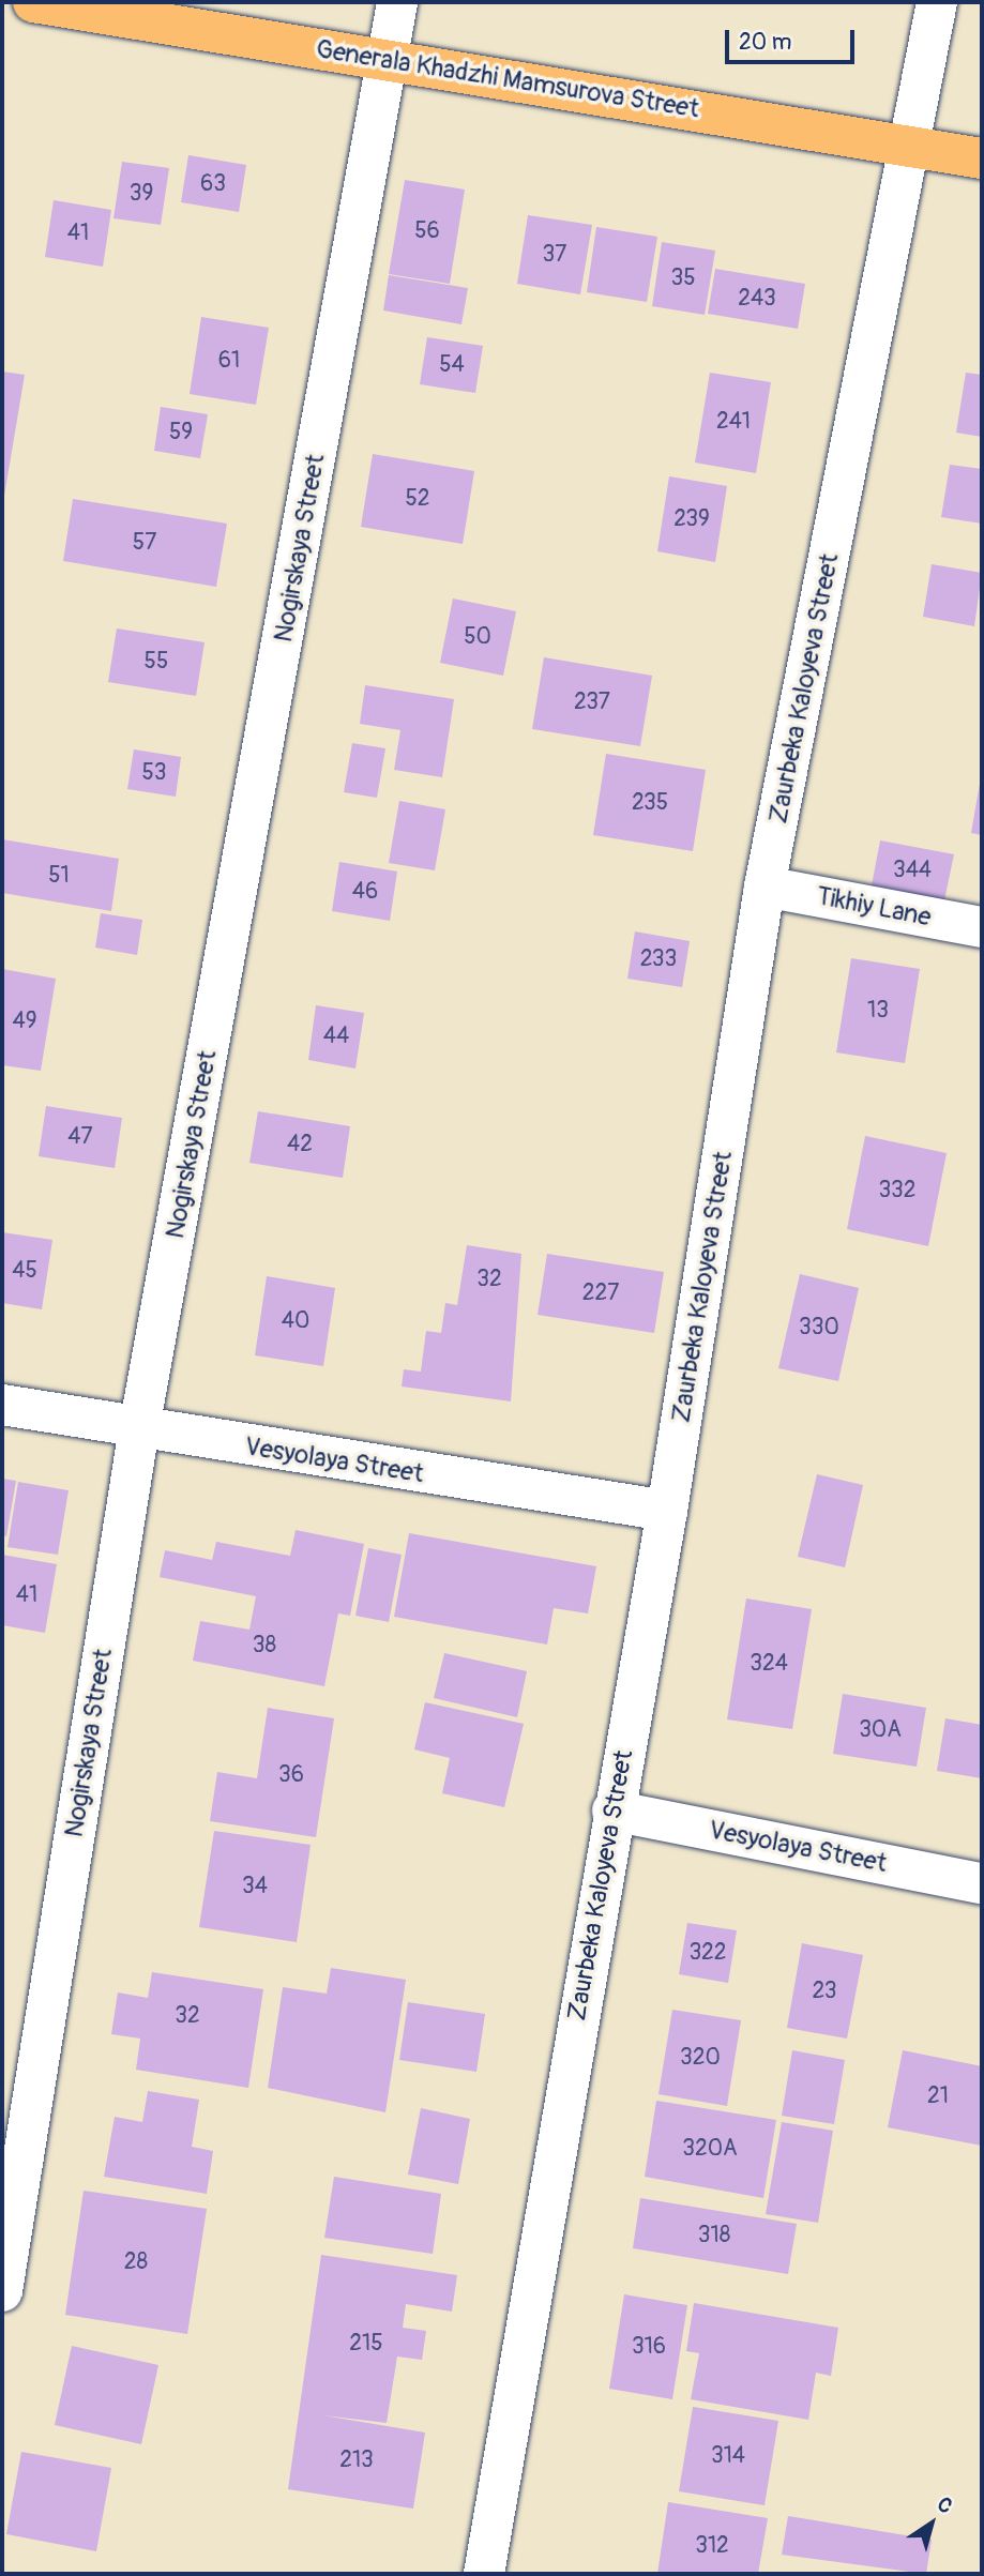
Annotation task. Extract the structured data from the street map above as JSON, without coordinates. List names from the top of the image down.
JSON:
{
  "streets": {
    "main road": ["Generala Khadzhi Mamsurova Street"],
    "street": [
      "Nogirskaya Street",
      "Zaurbeka Kaloyeva Street",
      "Tikhiy Lane",
      "Vesyolaya Street"
    ]
  },
  "crossings": [
    ["Generala Khadzhi Mamsurova Street", "Nogirskaya Street"],
    ["Generala Khadzhi Mamsurova Street", "Zaurbeka Kaloyeva Street"],
    ["Nogirskaya Street", "Vesyolaya Street"],
    ["Zaurbeka Kaloyeva Street", "Tikhiy Lane"],
    ["Zaurbeka Kaloyeva Street", "Vesyolaya Street"]
  ],
  "house_numbers": [
    "63",
    "39",
    "56",
    "41",
    "37",
    "35",
    "243",
    "61",
    "54",
    "241",
    "59",
    "52",
    "239",
    "57",
    "50",
    "55",
    "237",
    "53",
    "235",
    "344",
    "51",
    "46",
    "233",
    "13",
    "49",
    "44",
    "47",
    "42",
    "332",
    "45",
    "32",
    "227",
    "40",
    "330",
    "41",
    "38",
    "324",
    "30А",
    "36",
    "34",
    "322",
    "23",
    "32",
    "320",
    "21",
    "320А",
    "318",
    "28",
    "215",
    "316",
    "314",
    "213",
    "312"
  ],
  "scale_bar": "20 m",
  "north": "top right"
}
